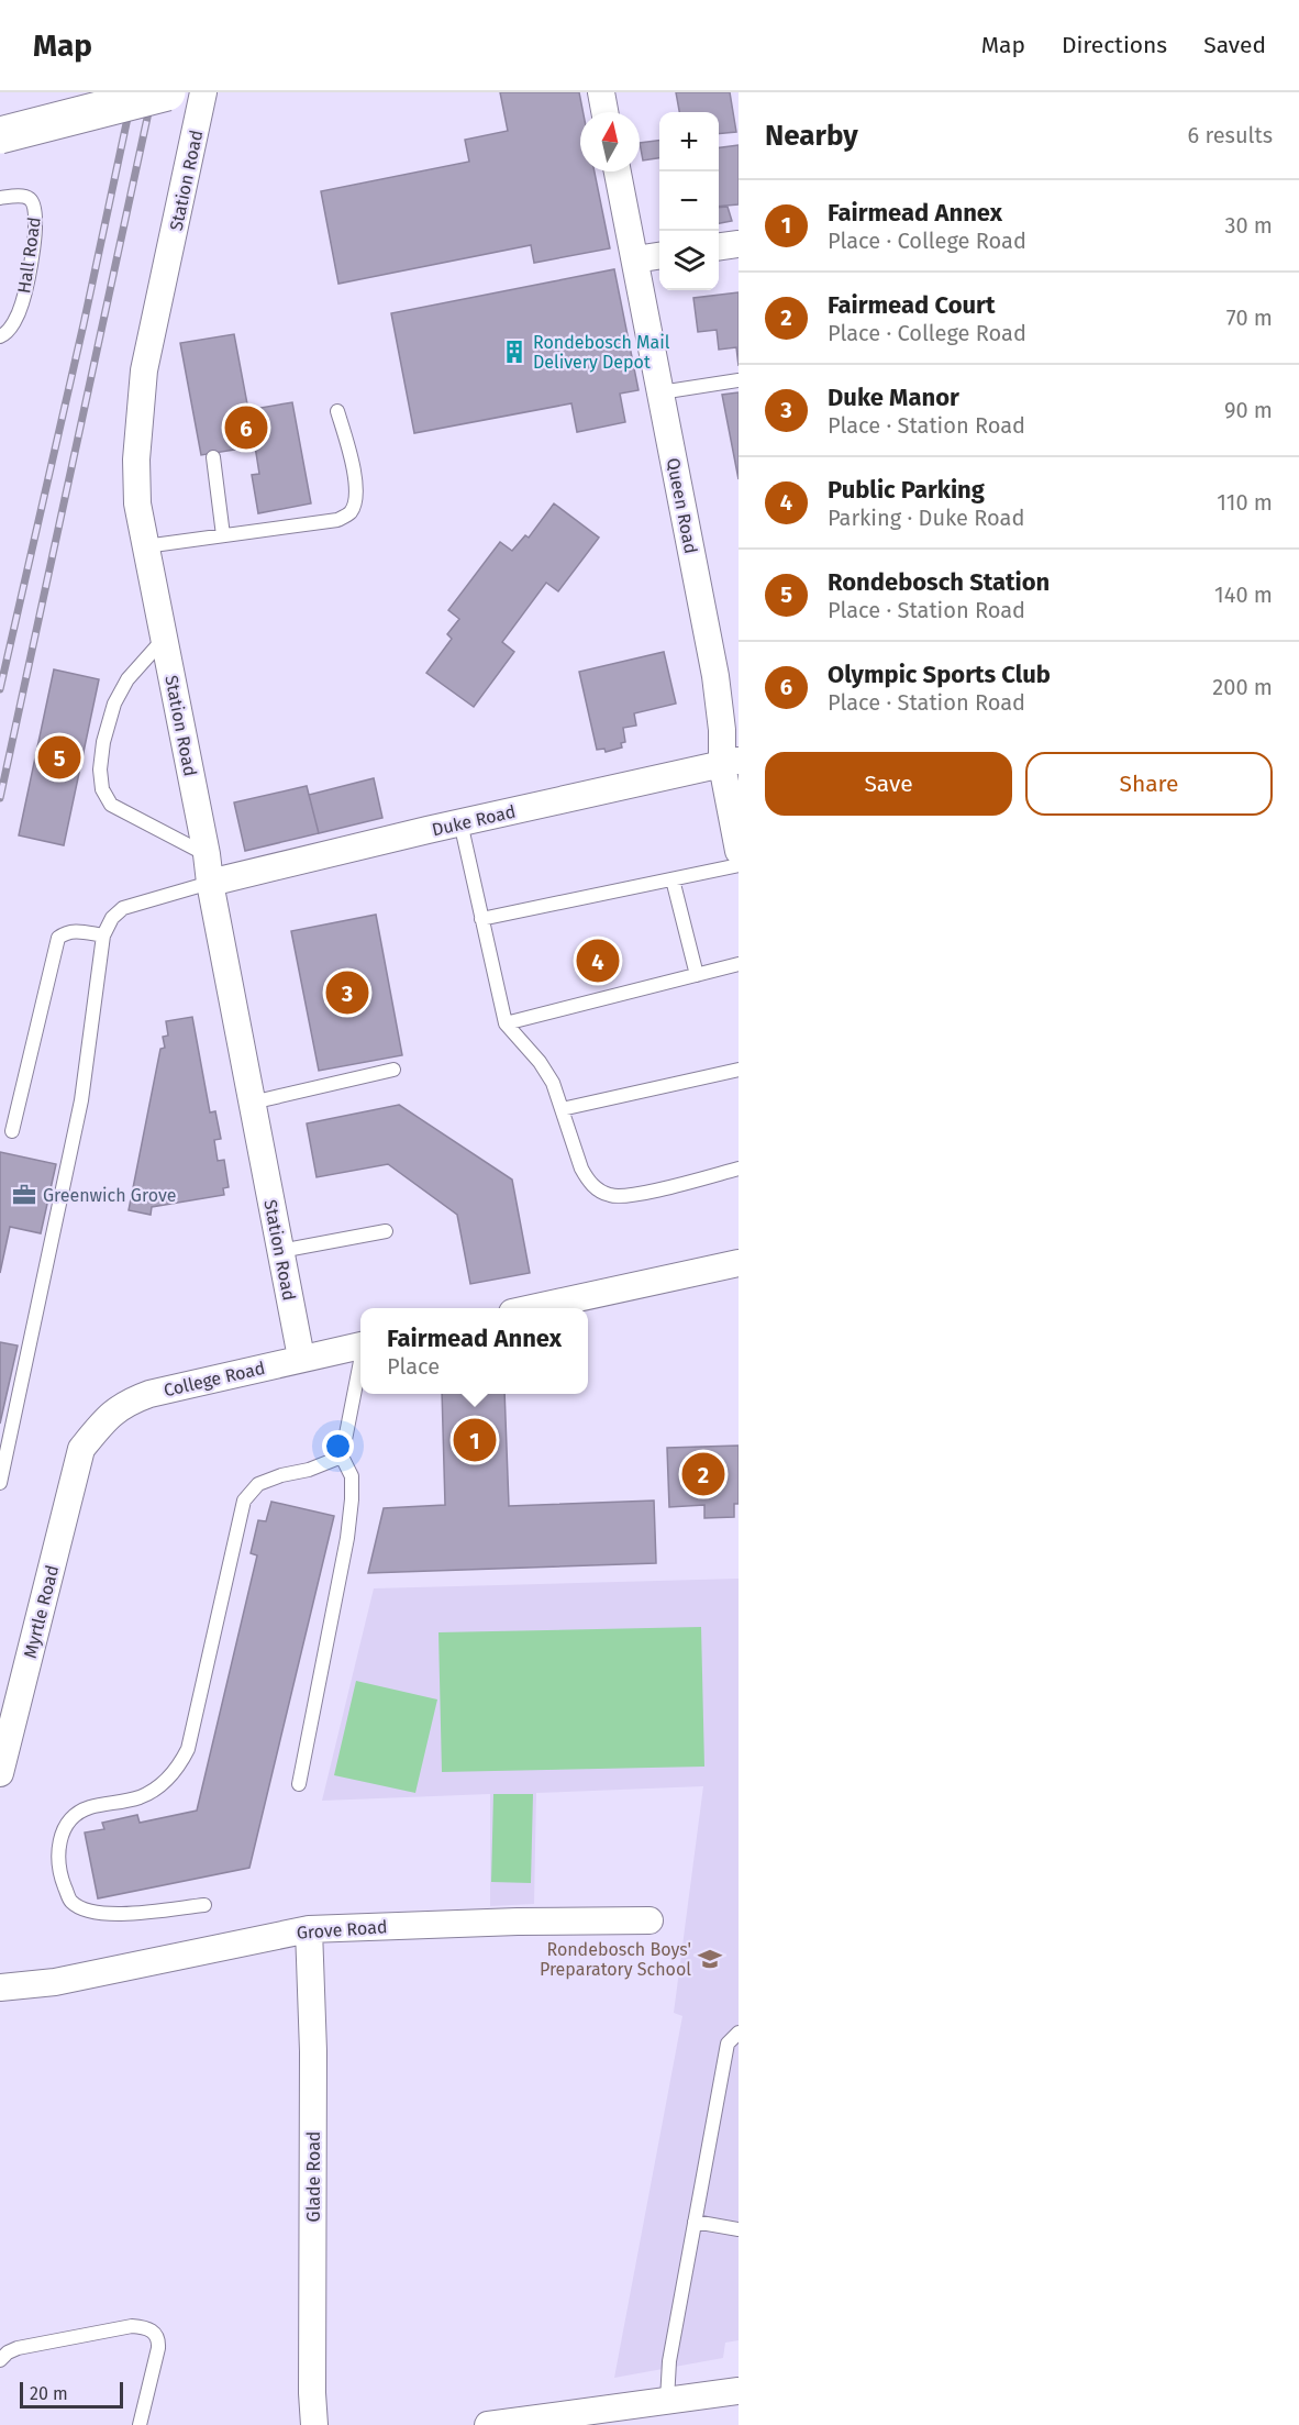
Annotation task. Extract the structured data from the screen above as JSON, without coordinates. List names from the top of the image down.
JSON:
{
  "streets": {
    "street": [
      "Station Road",
      "Queen Road",
      "Duke Road",
      "College Road",
      "Myrtle Road",
      "Grove Road",
      "Glade Road"
    ],
    "lane": ["Hall Road"]
  },
  "crossings": [
    ["Station Road", "Duke Road"],
    ["Station Road", "College Road"],
    ["Queen Road", "Duke Road"],
    ["College Road", "Myrtle Road"],
    ["Grove Road", "Glade Road"]
  ],
  "places": {
    "building": ["Rondebosch Mail Delivery Depot"],
    "office": ["Greenwich Grove"],
    "school or university": ["Rondebosch Boys' Preparatory School"]
  },
  "scale_bar": "20 m",
  "north": "top",
  "page": {
    "header": "Map",
    "nav": ["Map", "Directions", "Saved"],
    "heading": ["Nearby", "6 results"],
    "map_buttons": ["+", "−"],
    "list": [
      {
        "mark": "1",
        "name": "Fairmead Annex",
        "note": "Place · College Road",
        "value": "30 m"
      },
      {
        "mark": "2",
        "name": "Fairmead Court",
        "note": "Place · College Road",
        "value": "70 m"
      },
      {
        "mark": "3",
        "name": "Duke Manor",
        "note": "Place · Station Road",
        "value": "90 m"
      },
      {
        "mark": "4",
        "name": "Public Parking",
        "note": "Parking · Duke Road",
        "value": "110 m"
      },
      {
        "mark": "5",
        "name": "Rondebosch Station",
        "note": "Place · Station Road",
        "value": "140 m"
      },
      {
        "mark": "6",
        "name": "Olympic Sports Club",
        "note": "Place · Station Road",
        "value": "200 m"
      }
    ],
    "pins": [
      "6",
      "5",
      "4",
      "3",
      "1",
      "2"
    ],
    "buttons": ["Save", "Share"],
    "popup": ["Fairmead Annex", "Place"],
    "scale": "20 m"
  }
}
